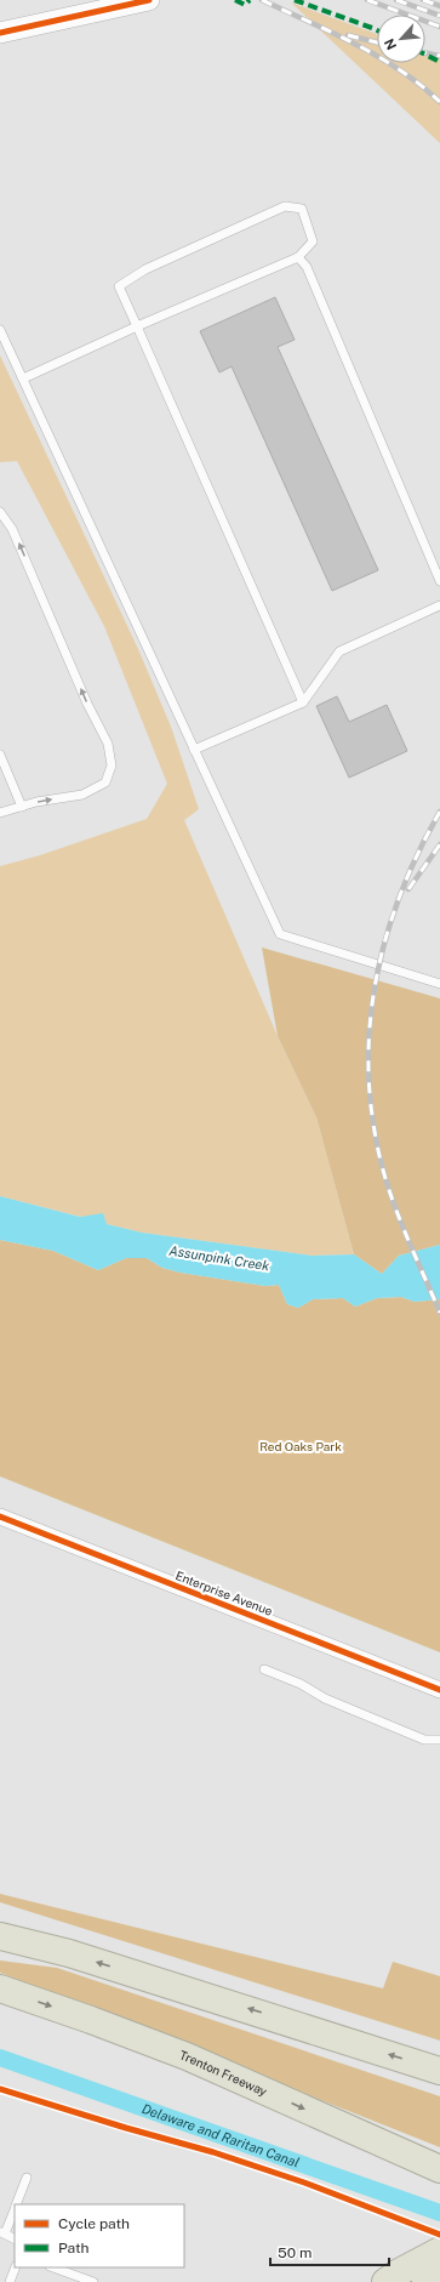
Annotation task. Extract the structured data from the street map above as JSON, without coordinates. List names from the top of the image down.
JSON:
{
  "streets": {
    "highway": ["Trenton Freeway"],
    "street": ["Enterprise Avenue"]
  },
  "water": ["Assunpink Creek", "Delaware and Raritan Canal"],
  "parks": ["Red Oaks Park"],
  "legend": ["Cycle path", "Path"],
  "scale_bar": "50 m",
  "north": "bottom left"
}
